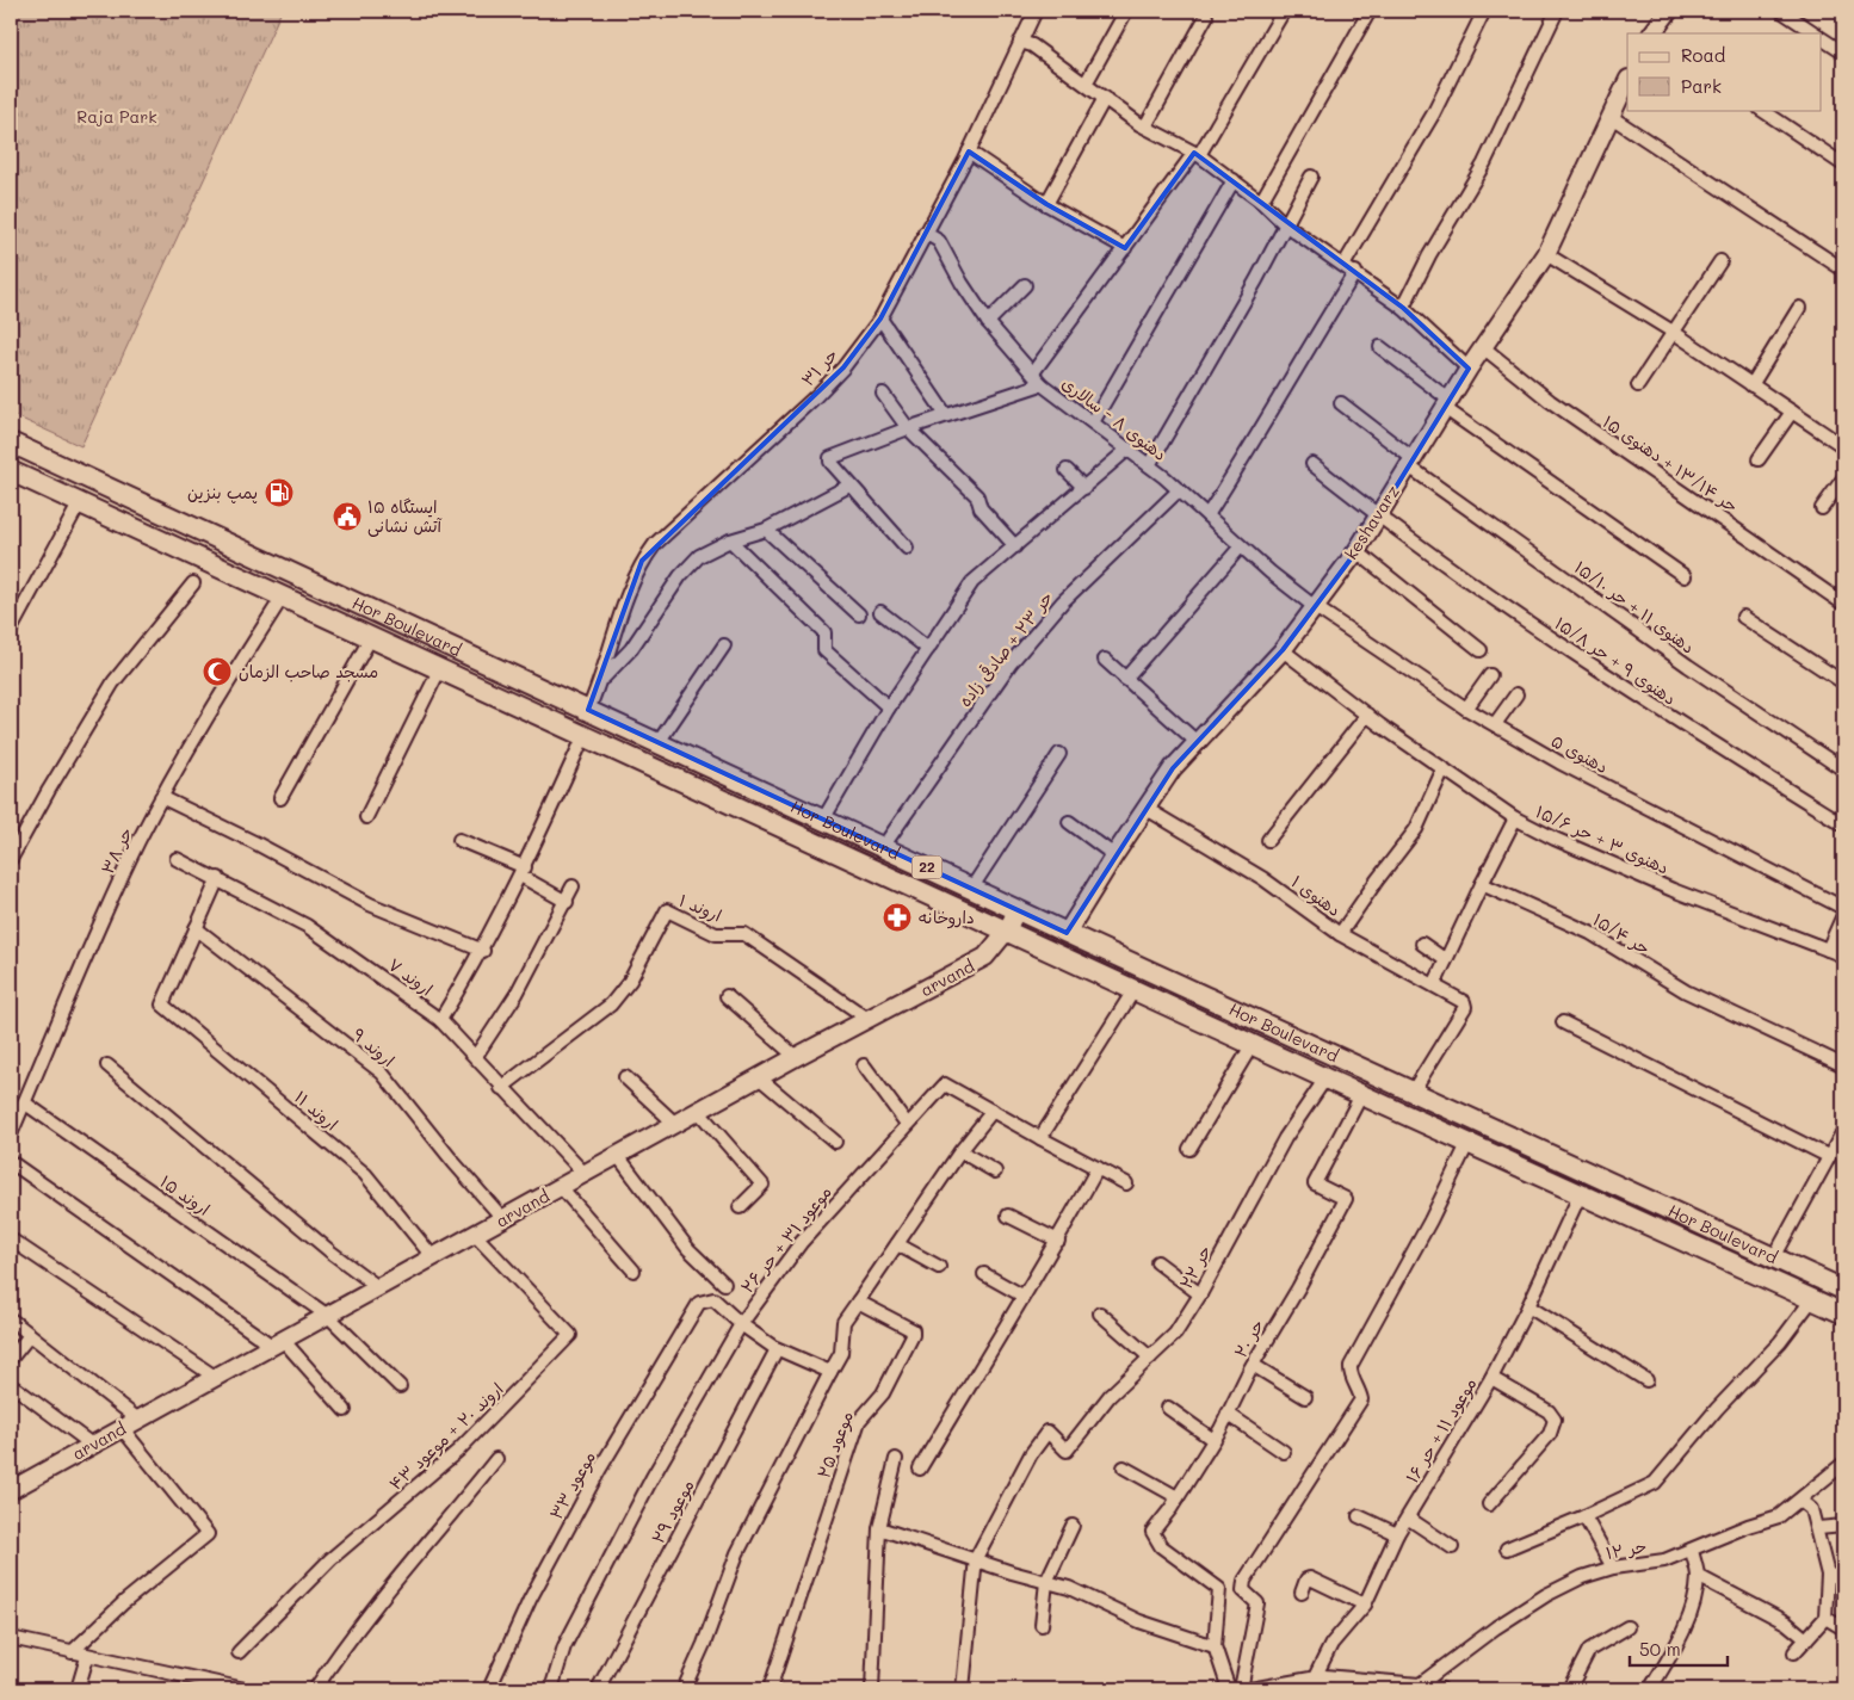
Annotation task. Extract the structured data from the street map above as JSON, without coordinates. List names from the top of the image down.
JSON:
{
  "streets": {
    "main road": ["Hor Boulevard", "22"],
    "street": [
      "حر ۳۱",
      "دهنوی ۸ - سالاری",
      "حر ۱۳/۱۴ + دهنوی ۱۵",
      "keshavarz",
      "دهنوی ۱۱ + حر ۱۵/۱۰",
      "حر ۲۳ + صادقی زاده",
      "دهنوی ۹ + حر ۱۵/۸",
      "دهنوی ۵",
      "دهنوی ۳ + حر ۱۵/۶",
      "حر ۳۸",
      "دهنوی ۱",
      "اروند ۱",
      "حر ۱۵/۴",
      "اروند ۷",
      "arvand",
      "اروند ۹",
      "اروند ۱۱",
      "اروند ۱۵",
      "موعود ۳۱ + حر ۲۶",
      "حر ۲۲",
      "حر ۲۰",
      "موعود ۱۱ + حر ۱۶",
      "اروند ۲۰ + موعود ۴۳",
      "موعود ۲۵",
      "موعود ۳۳",
      "موعود ۲۹",
      "حر ۱۲"
    ]
  },
  "crossings": [
    ["حر ۳۱", "دهنوی ۸ - سالاری"],
    ["حر ۳۱", "Hor Boulevard"],
    ["دهنوی ۸ - سالاری", "keshavarz"],
    ["دهنوی ۸ - سالاری", "حر ۲۳ + صادقی زاده"],
    ["دهنوی ۸ - سالاری", "دهنوی ۵"],
    ["حر ۱۳/۱۴ + دهنوی ۱۵", "keshavarz"],
    ["keshavarz", "دهنوی ۱۱ + حر ۱۵/۱۰"],
    ["keshavarz", "Hor Boulevard"],
    ["keshavarz", "دهنوی ۹ + حر ۱۵/۸"],
    ["keshavarz", "دهنوی ۵"],
    ["keshavarz", "دهنوی ۳ + حر ۱۵/۶"],
    ["keshavarz", "دهنوی ۱"],
    ["Hor Boulevard", "حر ۲۳ + صادقی زاده"],
    ["Hor Boulevard", "حر ۳۸"],
    ["Hor Boulevard", "دهنوی ۱"],
    ["Hor Boulevard", "arvand"],
    ["Hor Boulevard", "حر ۲۲"],
    ["Hor Boulevard", "حر ۲۰"],
    ["Hor Boulevard", "موعود ۱۱ + حر ۱۶"],
    ["حر ۳۸", "اروند ۱۵"],
    ["اروند ۱", "اروند ۷"],
    ["اروند ۱", "arvand"],
    ["اروند ۷", "arvand"],
    ["arvand", "اروند ۹"],
    ["arvand", "اروند ۱۱"],
    ["arvand", "اروند ۱۵"],
    ["arvand", "اروند ۲۰ + موعود ۴۳"],
    ["اروند ۹", "اروند ۱۱"],
    ["موعود ۳۱ + حر ۲۶", "موعود ۳۳"]
  ],
  "parks": ["Raja Park"],
  "places": {
    "fuel station": ["پمپ بنزین"],
    "public building": ["ایستگاه ۱۵ آتش نشانی"],
    "mosque": ["مسجد صاحب الزمان"],
    "pharmacy": ["داروخانه"]
  },
  "legend": ["Road", "Park"],
  "scale_bar": "50 m"
}
